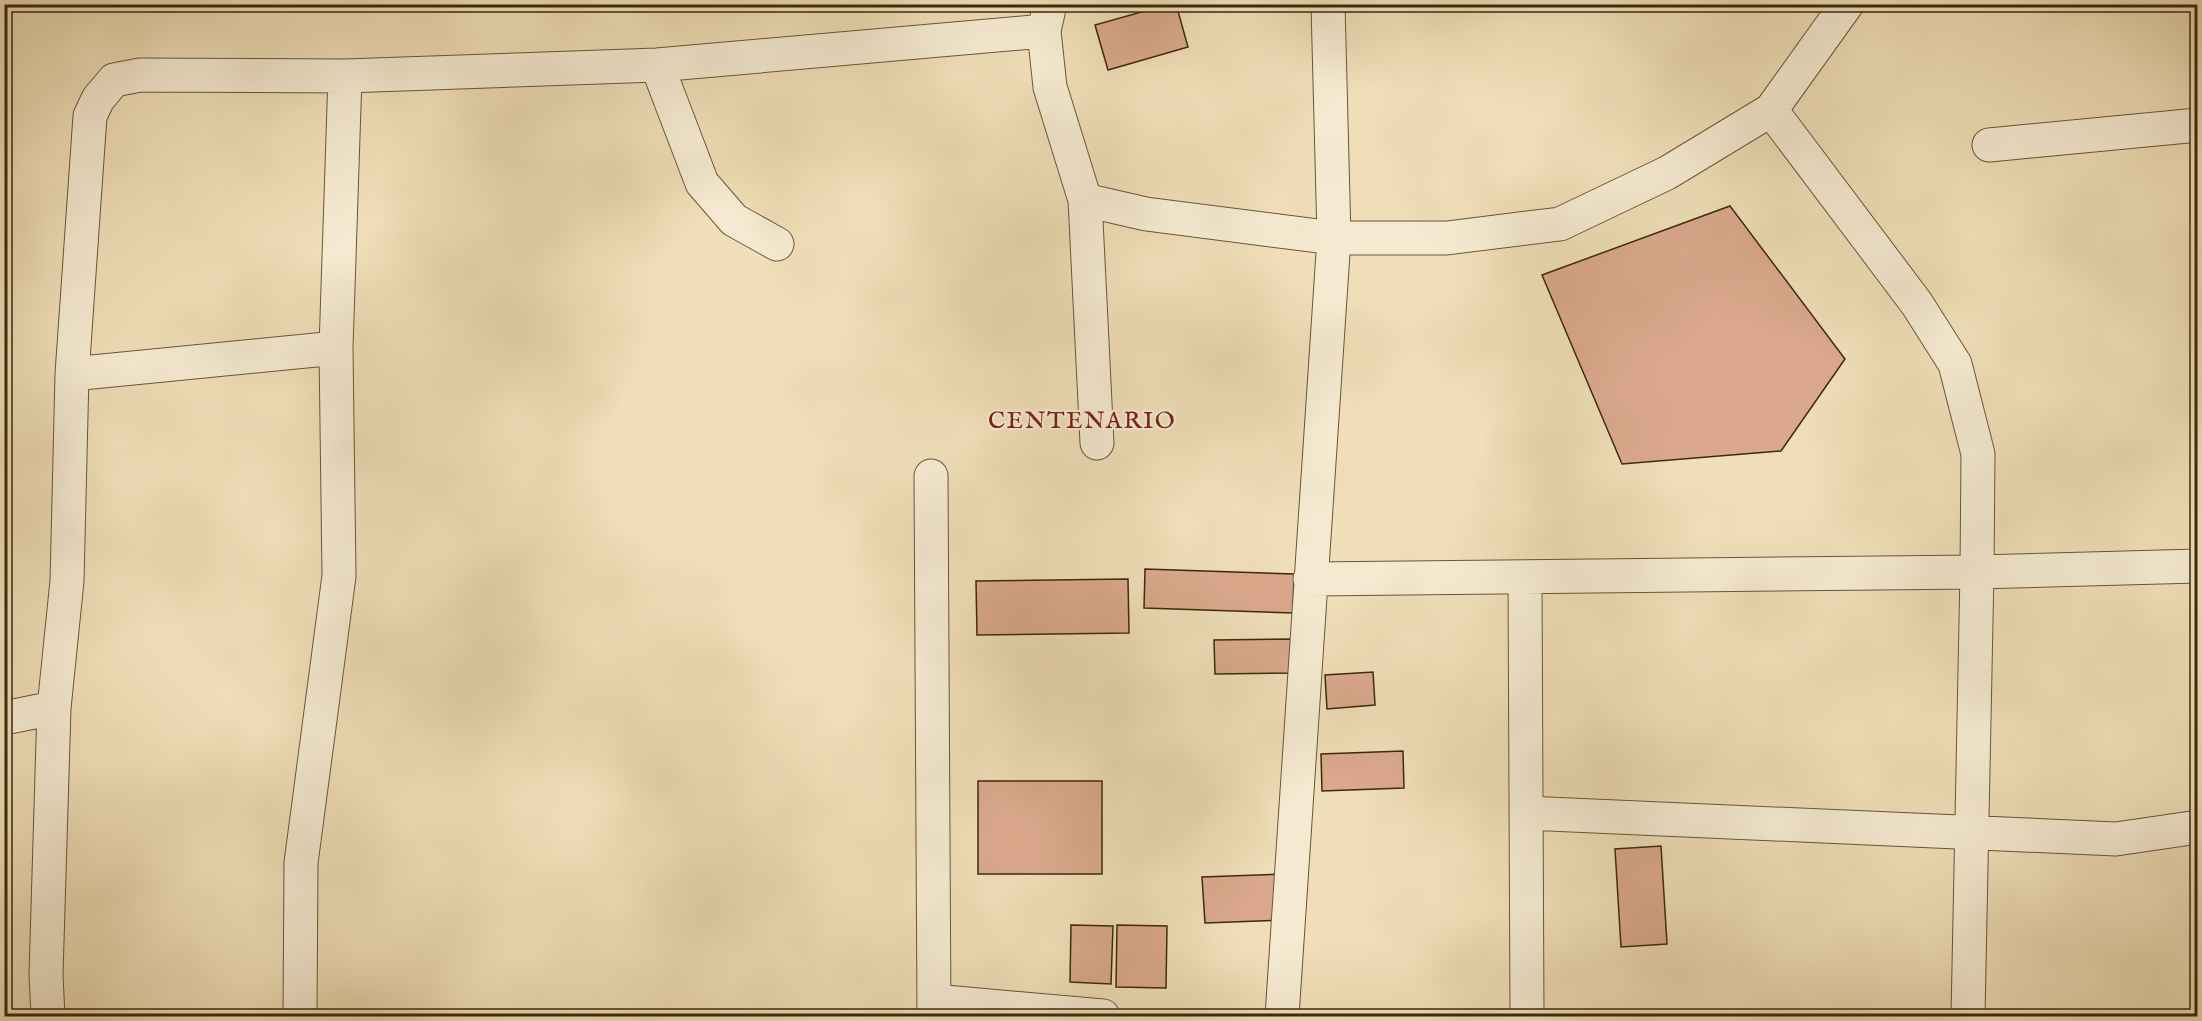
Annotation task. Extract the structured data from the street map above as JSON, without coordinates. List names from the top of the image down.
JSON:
{
  "districts": ["CENTENARIO"]
}
